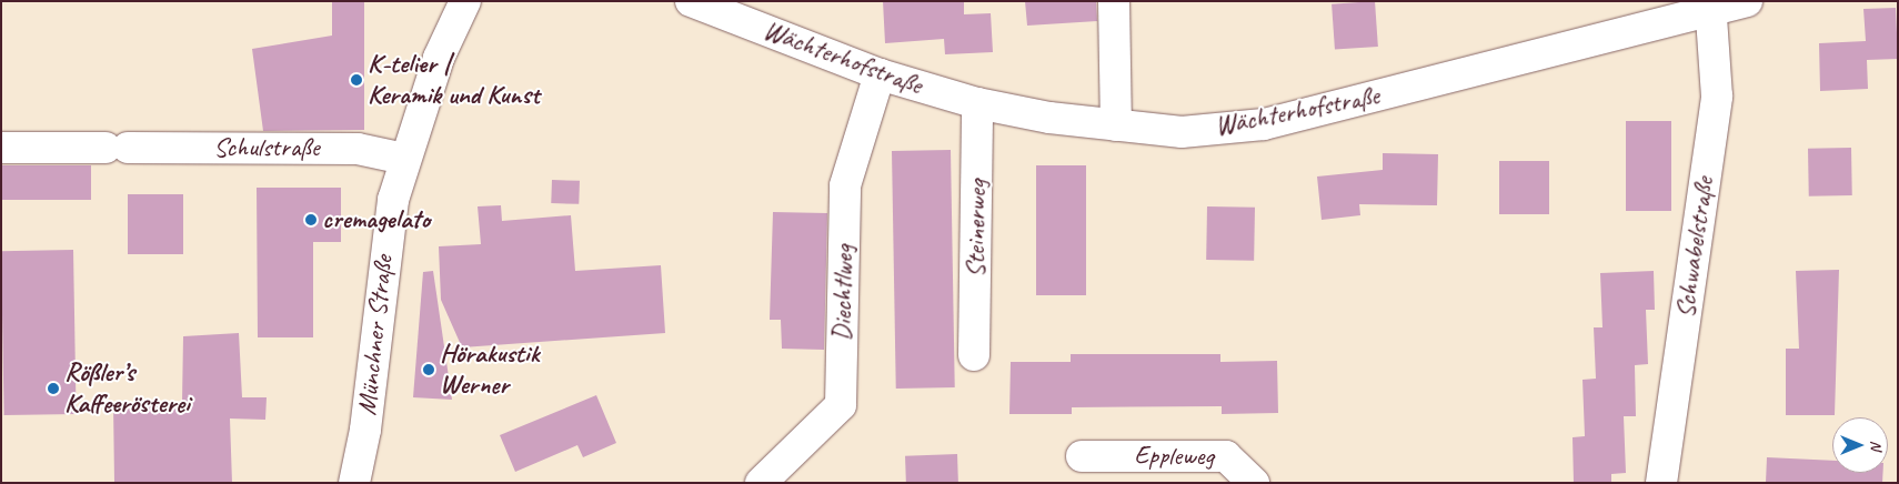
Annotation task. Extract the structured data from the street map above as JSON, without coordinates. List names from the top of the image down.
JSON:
{
  "streets": {
    "street": [
      "Wächterhofstraße",
      "Schulstraße",
      "Steinerweg",
      "Schwabelstraße",
      "Diechtlweg",
      "Münchner Straße",
      "Eppleweg"
    ]
  },
  "crossings": [
    ["Wächterhofstraße", "Steinerweg"],
    ["Wächterhofstraße", "Schwabelstraße"],
    ["Wächterhofstraße", "Diechtlweg"],
    ["Schulstraße", "Münchner Straße"]
  ],
  "places": [
    "K-telier | Keramik und Kunst",
    "cremagelato",
    "Hörakustik Werner",
    "Rößler’s Kaffeerösterei"
  ],
  "north": "right"
}
